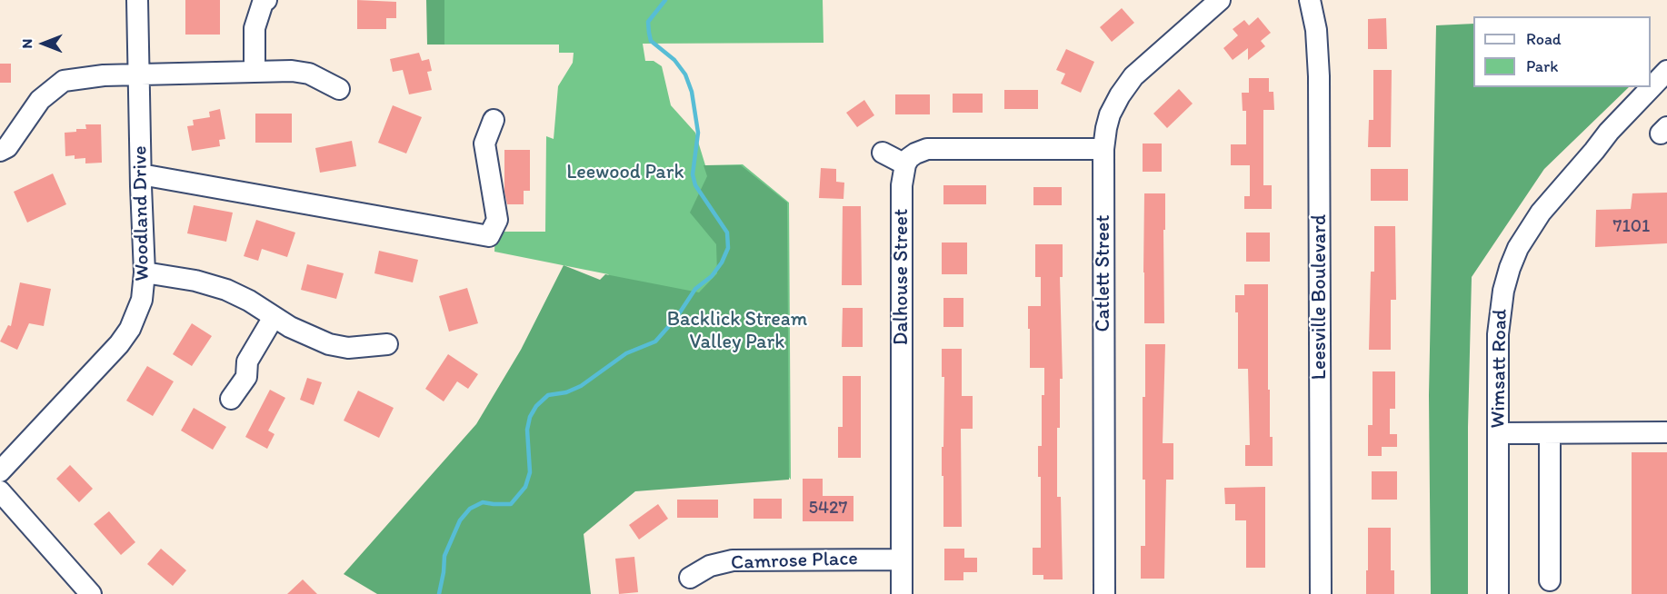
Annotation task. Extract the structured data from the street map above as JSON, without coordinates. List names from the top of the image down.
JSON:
{
  "streets": {
    "street": [
      "Woodland Drive",
      "Catlett Street",
      "Dalhouse Street",
      "Leesville Boulevard",
      "Wimsatt Road",
      "Camrose Place"
    ]
  },
  "crossings": [
    ["Dalhouse Street", "Camrose Place"]
  ],
  "parks": ["Leewood Park", "Backlick Stream Valley Park"],
  "house_numbers": ["7101", "5427"],
  "legend": ["Road", "Park"],
  "north": "left"
}
